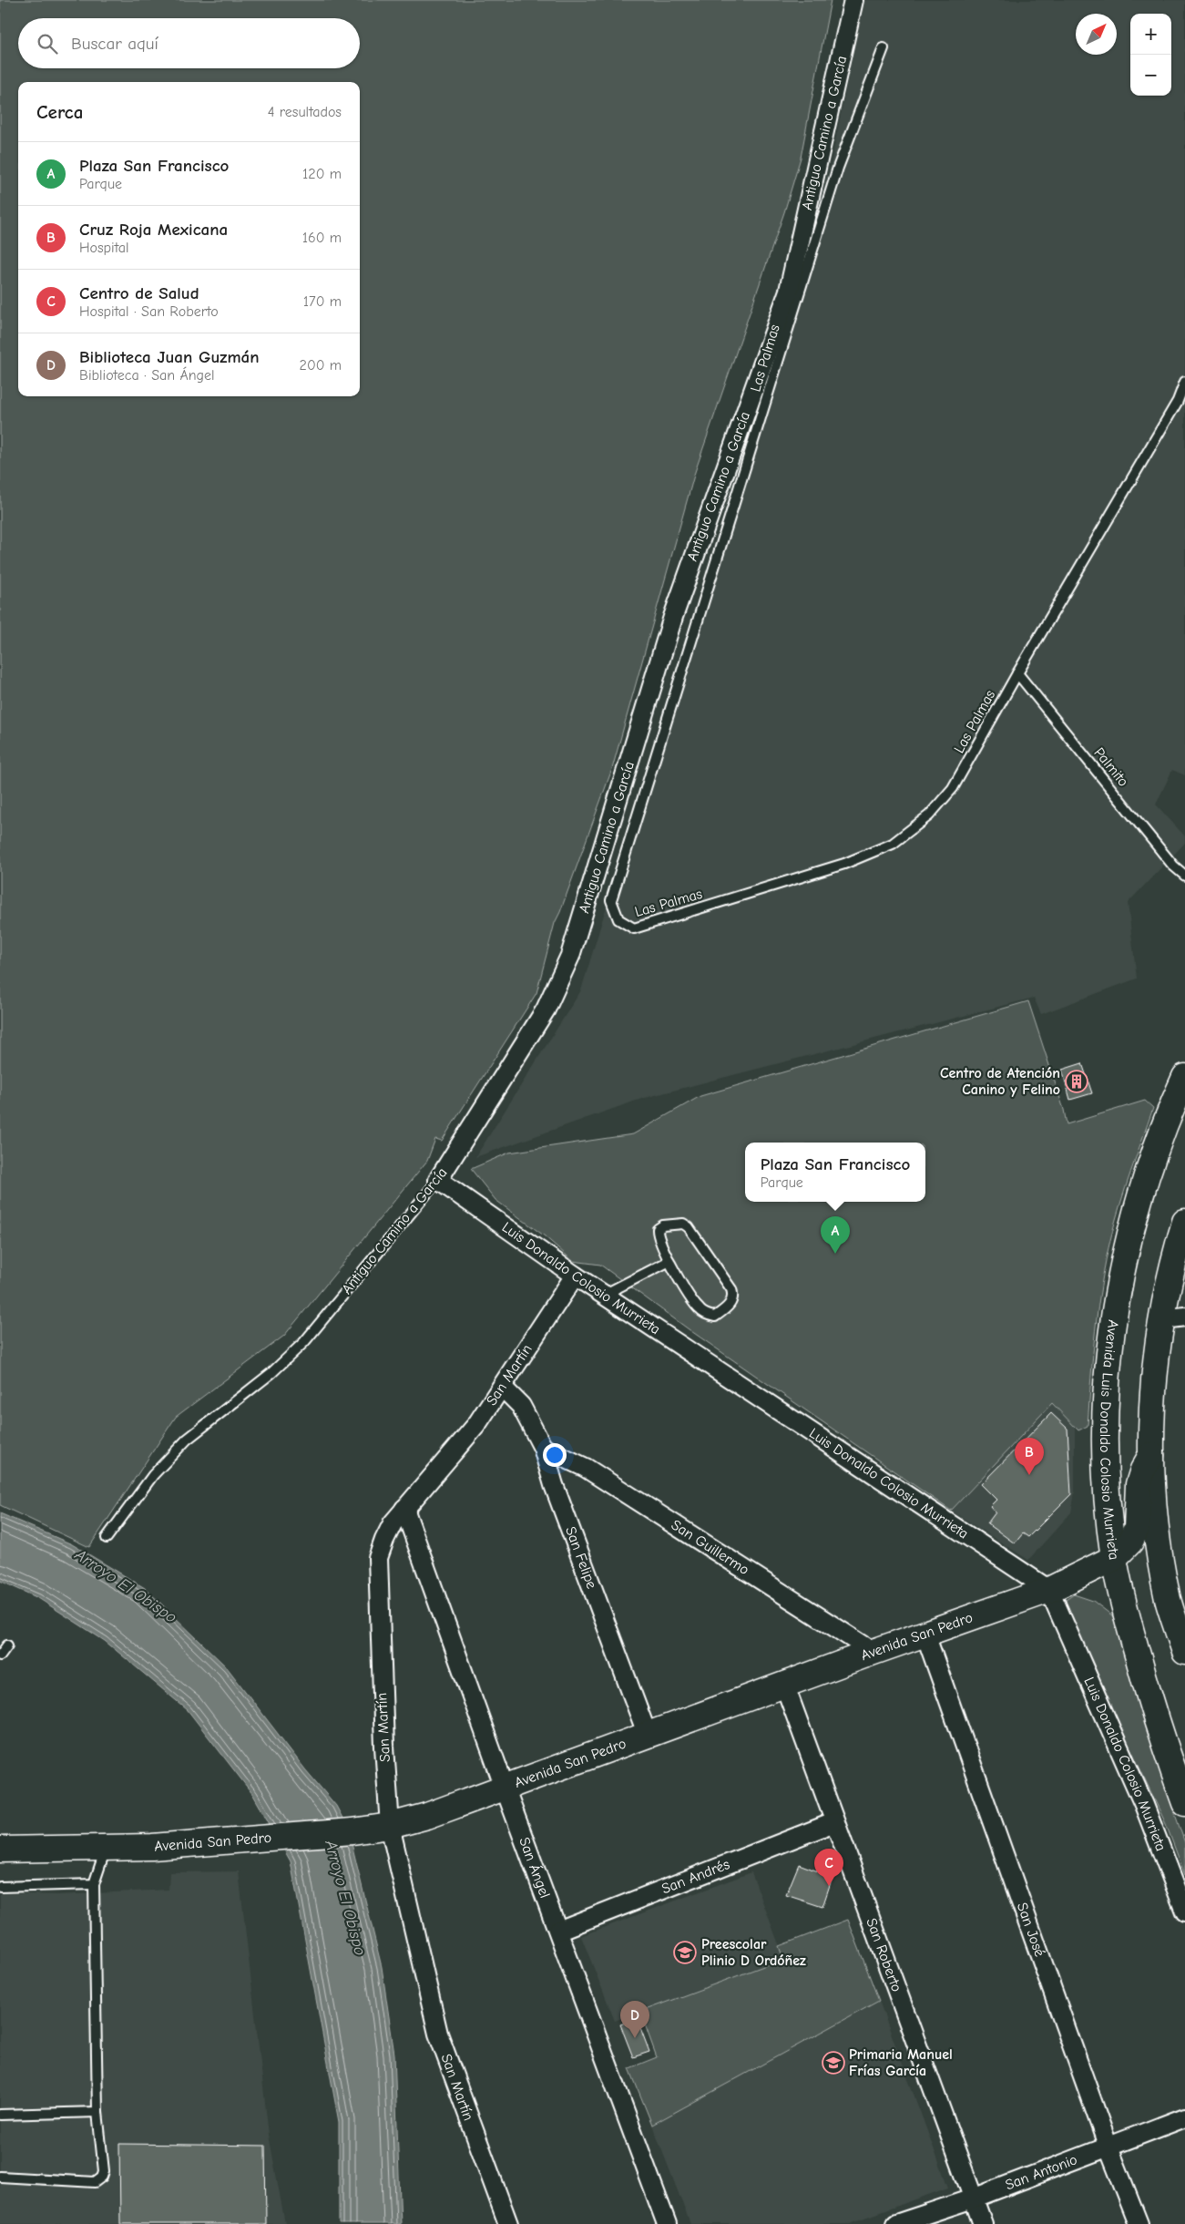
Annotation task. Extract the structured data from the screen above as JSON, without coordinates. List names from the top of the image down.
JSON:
{
  "streets": {
    "main road": ["Avenida Luis Donaldo Colosio Murrieta", "Avenida San Pedro"],
    "street": [
      "Antiguo Camino a García",
      "Luis Donaldo Colosio Murrieta",
      "San Martín",
      "San Guillermo",
      "San Felipe",
      "San Ángel",
      "San Andrés",
      "San José",
      "San Roberto",
      "San Antonio"
    ],
    "lane": ["Las Palmas", "Palmito"]
  },
  "crossings": [
    ["Antiguo Camino a García", "Luis Donaldo Colosio Murrieta"],
    ["Las Palmas", "Palmito"],
    ["Luis Donaldo Colosio Murrieta", "San Martín"],
    ["Luis Donaldo Colosio Murrieta", "Avenida San Pedro"],
    ["San Martín", "San Felipe"],
    ["San Martín", "Avenida San Pedro"],
    ["San Martín", "San Ángel"],
    ["Avenida Luis Donaldo Colosio Murrieta", "Avenida San Pedro"],
    ["San Guillermo", "San Felipe"],
    ["San Guillermo", "Avenida San Pedro"],
    ["San Felipe", "Avenida San Pedro"],
    ["Avenida San Pedro", "San Ángel"],
    ["Avenida San Pedro", "San José"],
    ["Avenida San Pedro", "San Roberto"],
    ["San Ángel", "San Andrés"],
    ["San Andrés", "San Roberto"],
    ["San José", "San Antonio"],
    ["San Roberto", "San Antonio"]
  ],
  "water": ["Arroyo El Obispo"],
  "places": {
    "building": ["Centro de Atención Canino y Felino"],
    "school or university": ["Preescolar Plinio D Ordóñez", "Primaria Manuel Frías García"]
  },
  "north": "top right",
  "page": {
    "map_buttons": ["+", "−"],
    "search": "Buscar aquí",
    "heading": ["Cerca", "4 resultados"],
    "list": [
      {
        "mark": "A",
        "name": "Plaza San Francisco",
        "note": "Parque",
        "value": "120 m"
      },
      {
        "mark": "B",
        "name": "Cruz Roja Mexicana",
        "note": "Hospital",
        "value": "160 m"
      },
      {
        "mark": "C",
        "name": "Centro de Salud",
        "note": "Hospital · San Roberto",
        "value": "170 m"
      },
      {
        "mark": "D",
        "name": "Biblioteca Juan Guzmán",
        "note": "Biblioteca · San Ángel",
        "value": "200 m"
      }
    ],
    "popup": ["Plaza San Francisco", "Parque"],
    "pins": [
      "A",
      "B",
      "C",
      "D"
    ]
  }
}
